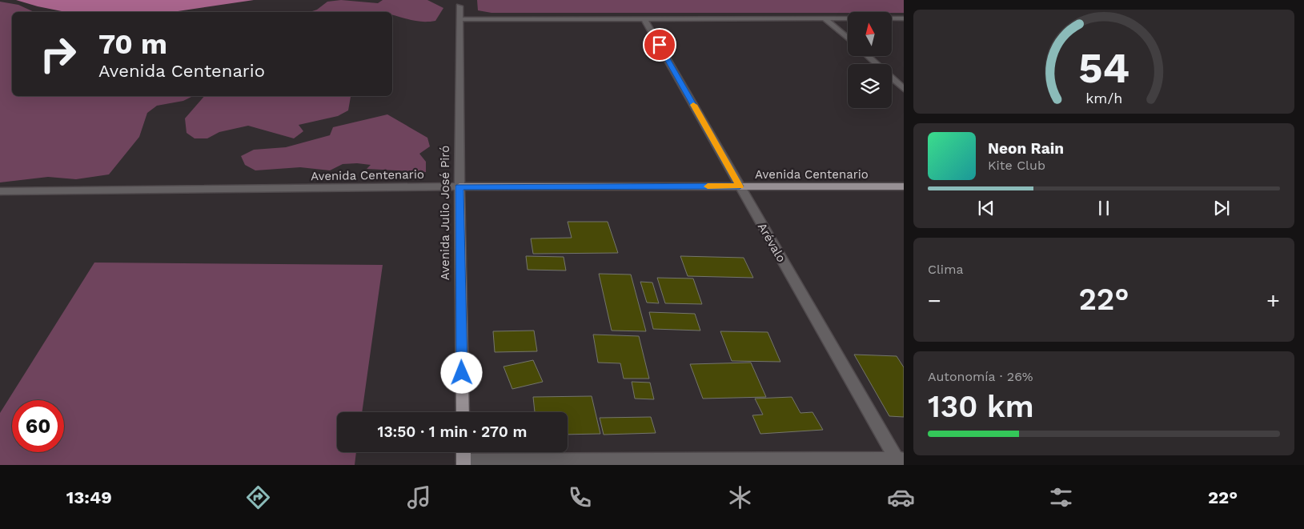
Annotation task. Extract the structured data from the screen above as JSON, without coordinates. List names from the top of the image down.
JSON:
{
  "streets": {
    "main road": ["Avenida Centenario", "Avenida Julio José Piró"],
    "street": ["Arévalo"]
  },
  "crossings": [
    ["Avenida Centenario", "Avenida Julio José Piró"],
    ["Avenida Centenario", "Arévalo"]
  ],
  "north": "top",
  "page": {
    "turn": ["70 m", "Avenida Centenario"],
    "song": ["Neon Rain", "Kite Club"],
    "tile": [
      "Clima",
      ["Autonomía · 26%", "130 km"]
    ],
    "heat": ["−", "22°", "+"],
    "limit": "60",
    "trip": "13:50 · 1 min · 270 m",
    "tabs": ["13:49", "22°"],
    "gauge": ["54", "km/h"]
  }
}
